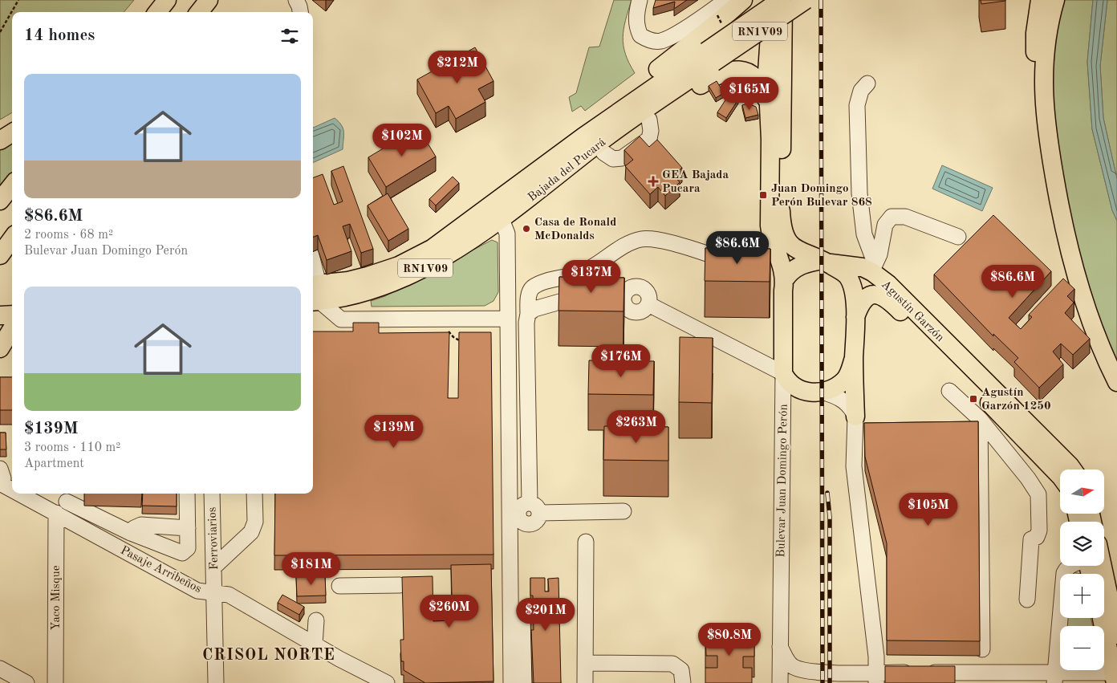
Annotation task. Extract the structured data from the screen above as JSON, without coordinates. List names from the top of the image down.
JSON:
{
  "streets": {
    "main road": [
      "RN1V09",
      "Bajada del Pucará",
      "Agustín Garzón",
      "Bulevar Juan Domingo Perón"
    ],
    "street": ["Ferroviarios", "Pasaje Arribeños", "Yaco Misque"]
  },
  "crossings": [
    ["Bajada del Pucará", "Bulevar Juan Domingo Perón"],
    ["Agustín Garzón", "Bulevar Juan Domingo Perón"],
    ["Ferroviarios", "Pasaje Arribeños"],
    ["Pasaje Arribeños", "Yaco Misque"]
  ],
  "districts": ["CRISOL NORTE"],
  "places": {
    "health": ["GEA Bajada Pucara"],
    "transit": ["Juan Domingo Perón Bulevar 868", "Agustín Garzón 1250"],
    "other": ["Casa de Ronald McDonalds"]
  },
  "north": "right",
  "page": {
    "heading": "14 homes",
    "price": [
      "$212M",
      "$165M",
      "$102M",
      "$86.6M",
      "$137M",
      "$86.6M",
      "$176M",
      "$263M",
      "$139M",
      "$105M",
      "$181M",
      "$260M",
      "$201M",
      "$80.8M"
    ],
    "list": [
      {
        "name": "$86.6M",
        "note": "2 rooms · 68 m² · Bulevar Juan Domingo Perón"
      },
      {
        "name": "$139M",
        "note": "3 rooms · 110 m² · Apartment"
      }
    ],
    "map_buttons": ["+", "−"]
  }
}
